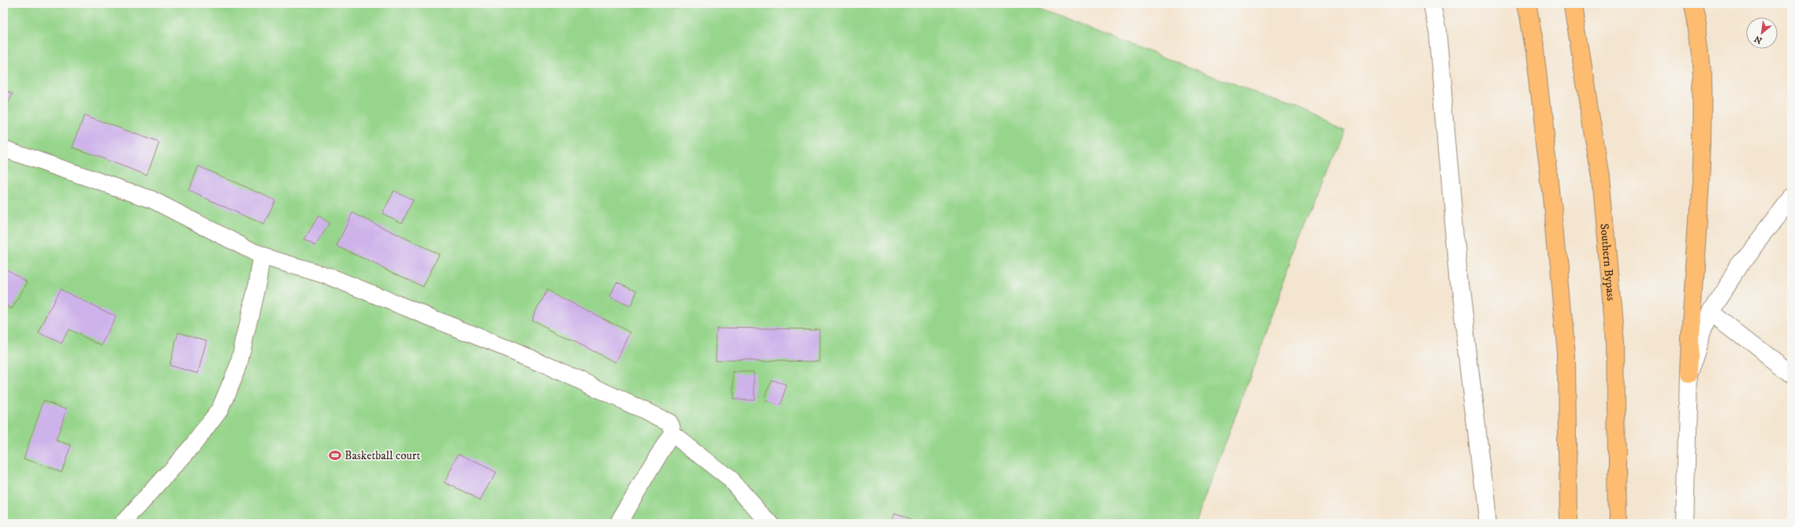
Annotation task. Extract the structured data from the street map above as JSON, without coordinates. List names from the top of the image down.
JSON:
{
  "streets": {
    "highway": ["Southern Bypass"]
  },
  "places": {
    "sports": ["Basketball court"]
  },
  "north": "bottom left"
}
